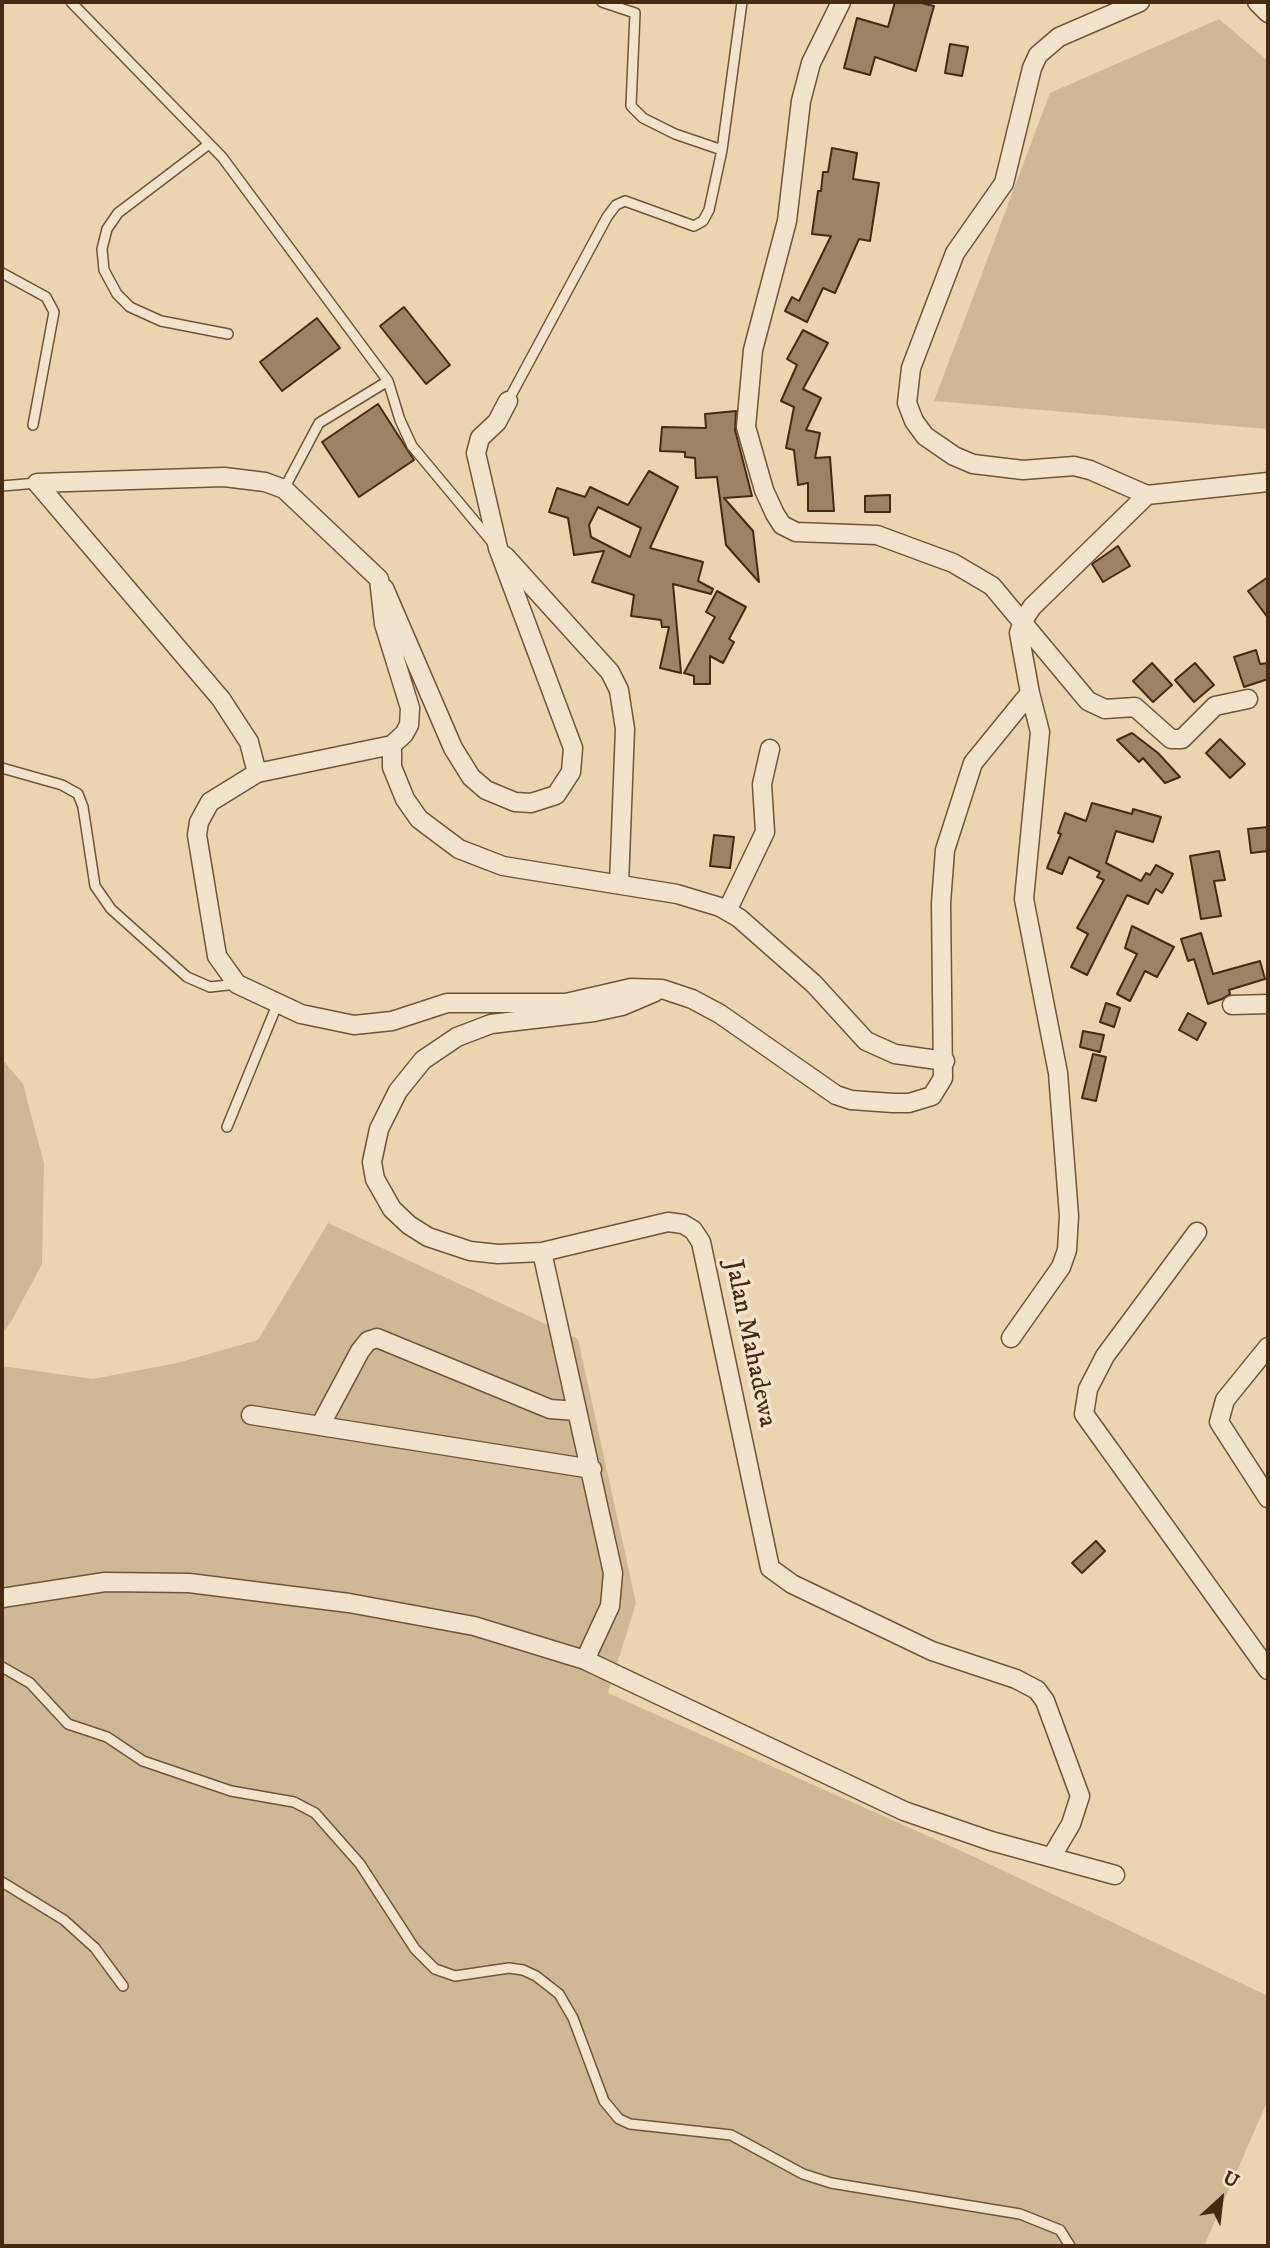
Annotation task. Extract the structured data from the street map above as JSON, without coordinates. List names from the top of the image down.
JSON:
{
  "streets": {
    "street": ["Jalan Mahadewa"]
  },
  "north": "top right"
}
